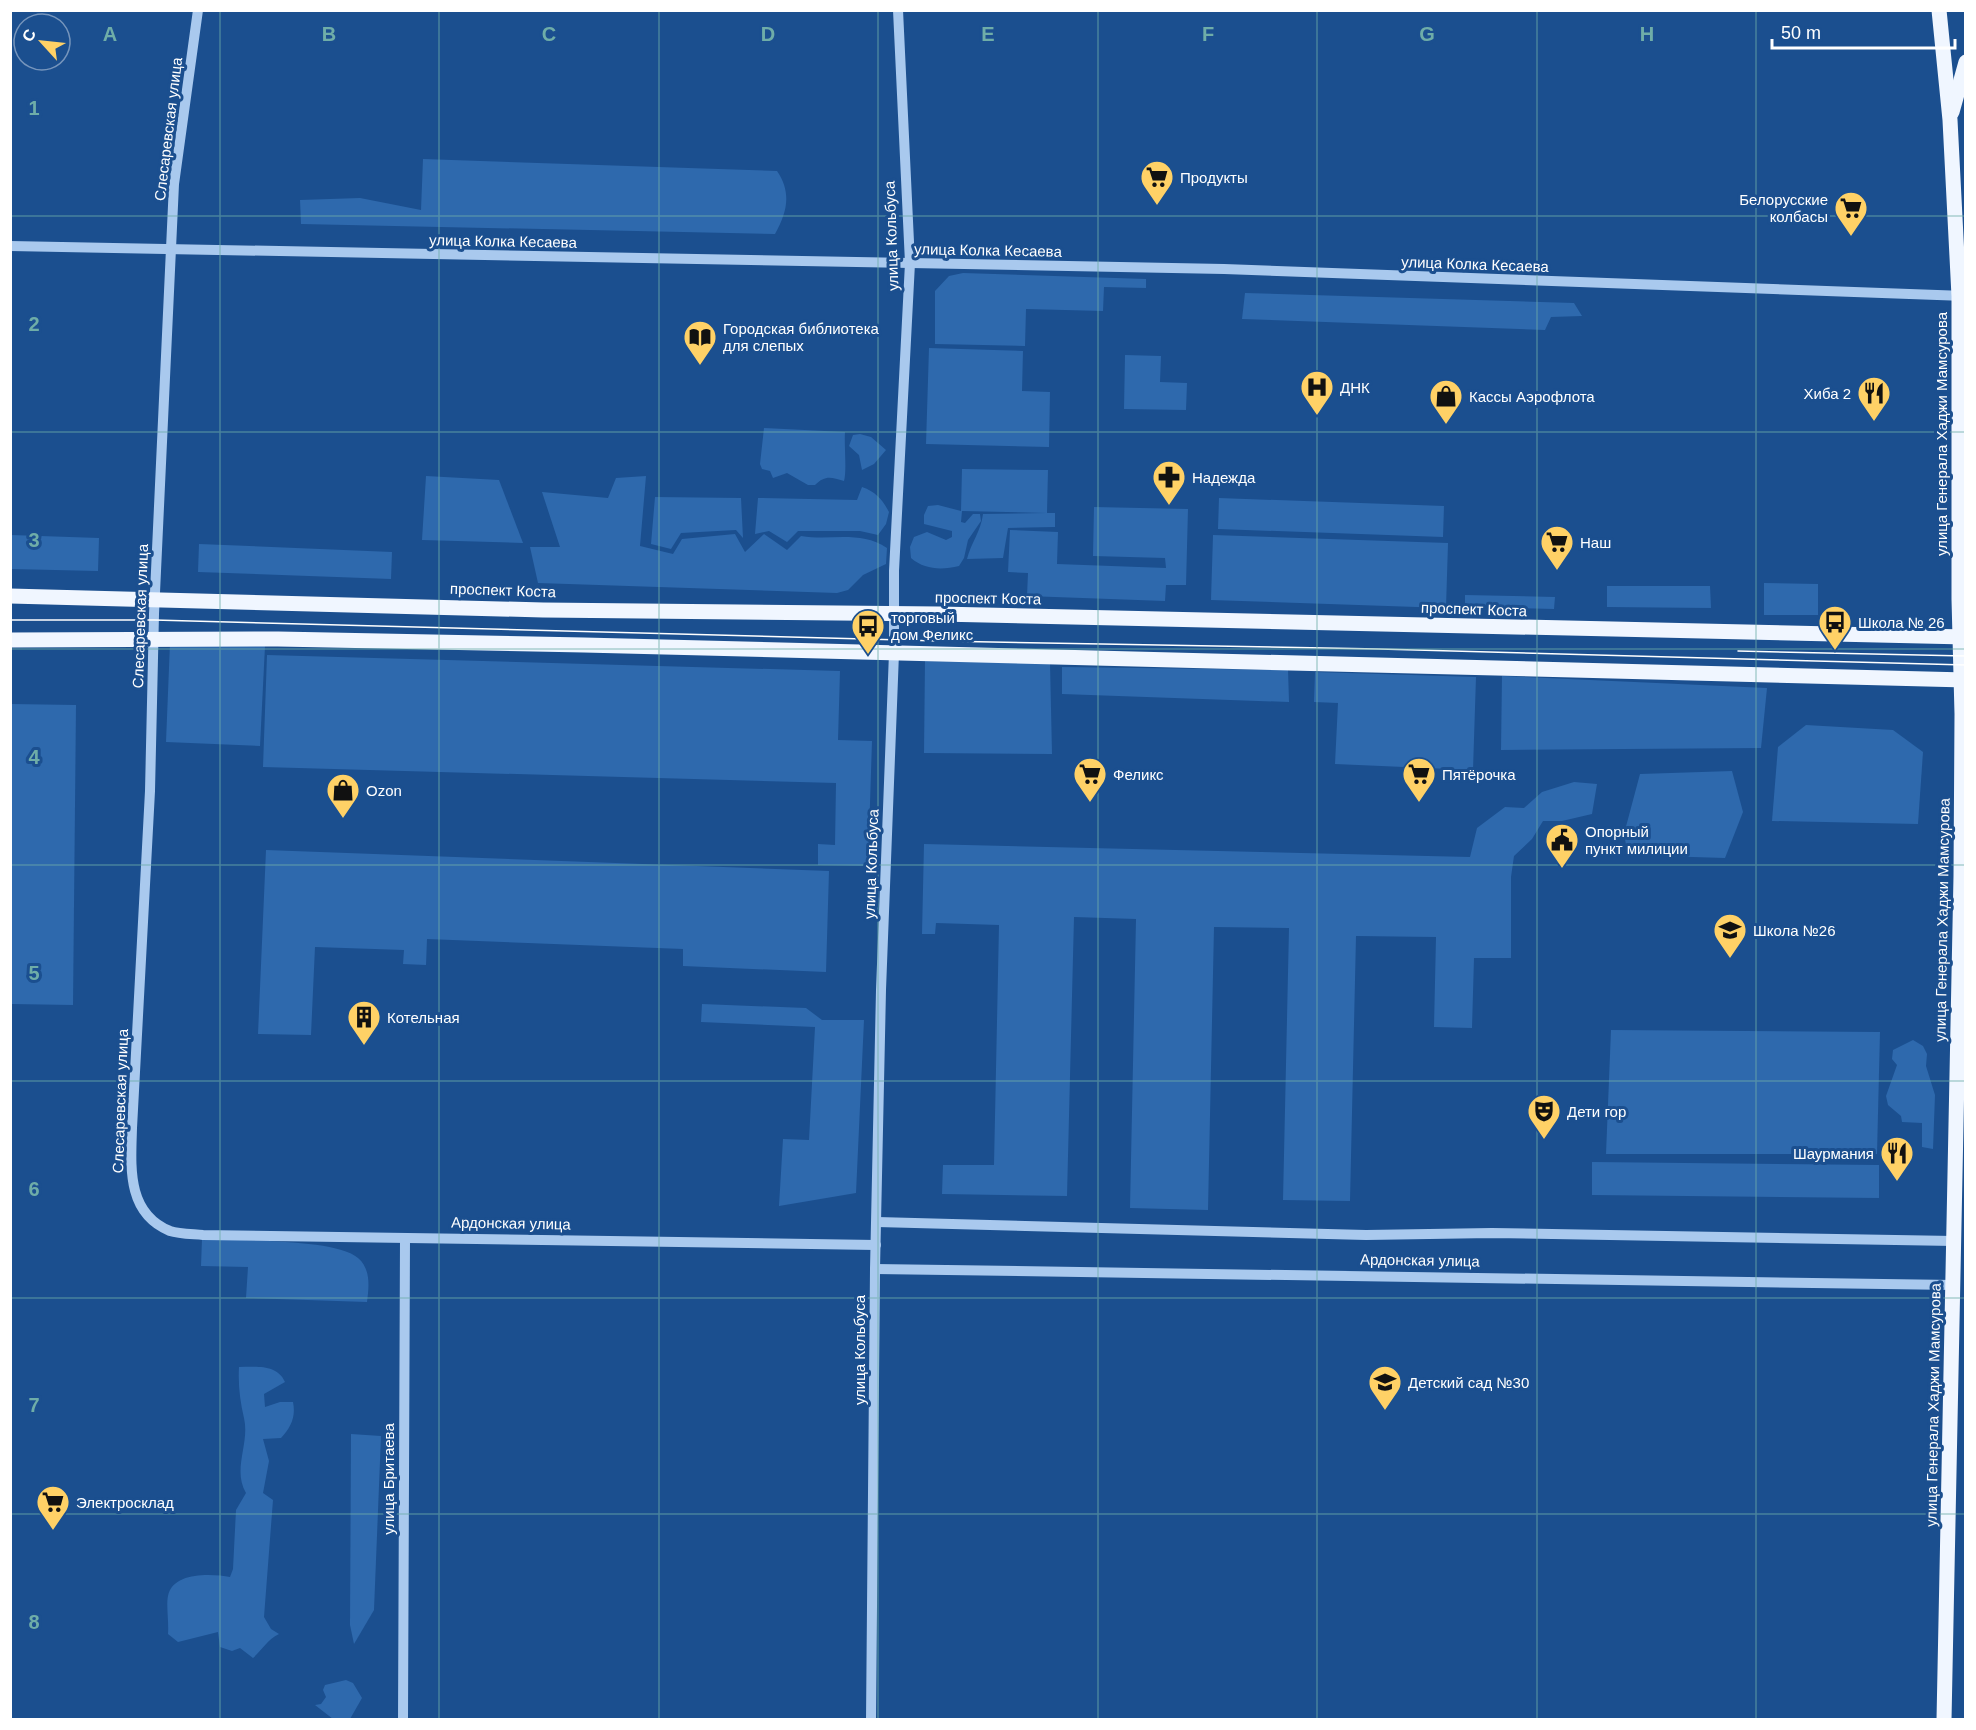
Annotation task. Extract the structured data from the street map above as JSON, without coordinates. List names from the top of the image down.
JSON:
{
  "streets": {
    "main road": ["улица Генерала Хаджи Мамсурова", "проспект Коста"],
    "street": [
      "Слесаревская улица",
      "улица Кольбуса",
      "улица Колка Кесаева",
      "Ардонская улица",
      "улица Бритаева"
    ]
  },
  "crossings": [
    ["Слесаревская улица", "улица Колка Кесаева"],
    ["Слесаревская улица", "проспект Коста"],
    ["Слесаревская улица", "Ардонская улица"],
    ["улица Кольбуса", "улица Колка Кесаева"],
    ["улица Кольбуса", "проспект Коста"],
    ["улица Кольбуса", "Ардонская улица"],
    ["улица Колка Кесаева", "улица Генерала Хаджи Мамсурова"],
    ["улица Генерала Хаджи Мамсурова", "проспект Коста"],
    ["улица Генерала Хаджи Мамсурова", "Ардонская улица"],
    ["Ардонская улица", "улица Бритаева"]
  ],
  "places": {
    "supermarket": [
      "Продукты",
      "Белорусские колбасы",
      "Наш",
      "Феликс",
      "Пятёрочка",
      "Электросклад"
    ],
    "library": ["Городская библиотека для слепых"],
    "hospital": ["ДНК"],
    "restaurant": ["Хиба 2", "Шаурмания"],
    "shop": ["Кассы Аэрофлота", "Ozon"],
    "pharmacy": ["Надежда"],
    "bus stop": ["Школа № 26", "торговый дом Феликс"],
    "public building": ["Опорный пункт милиции"],
    "school or university": ["Школа №26", "Детский сад №30"],
    "building": ["Котельная"],
    "theatre": ["Дети гор"]
  },
  "scale_bar": "50 m",
  "north": "top left",
  "grid": {
    "columns": [
      "A",
      "B",
      "C",
      "D",
      "E",
      "F",
      "G",
      "H"
    ],
    "rows": [
      "1",
      "2",
      "3",
      "4",
      "5",
      "6",
      "7",
      "8"
    ]
  }
}
